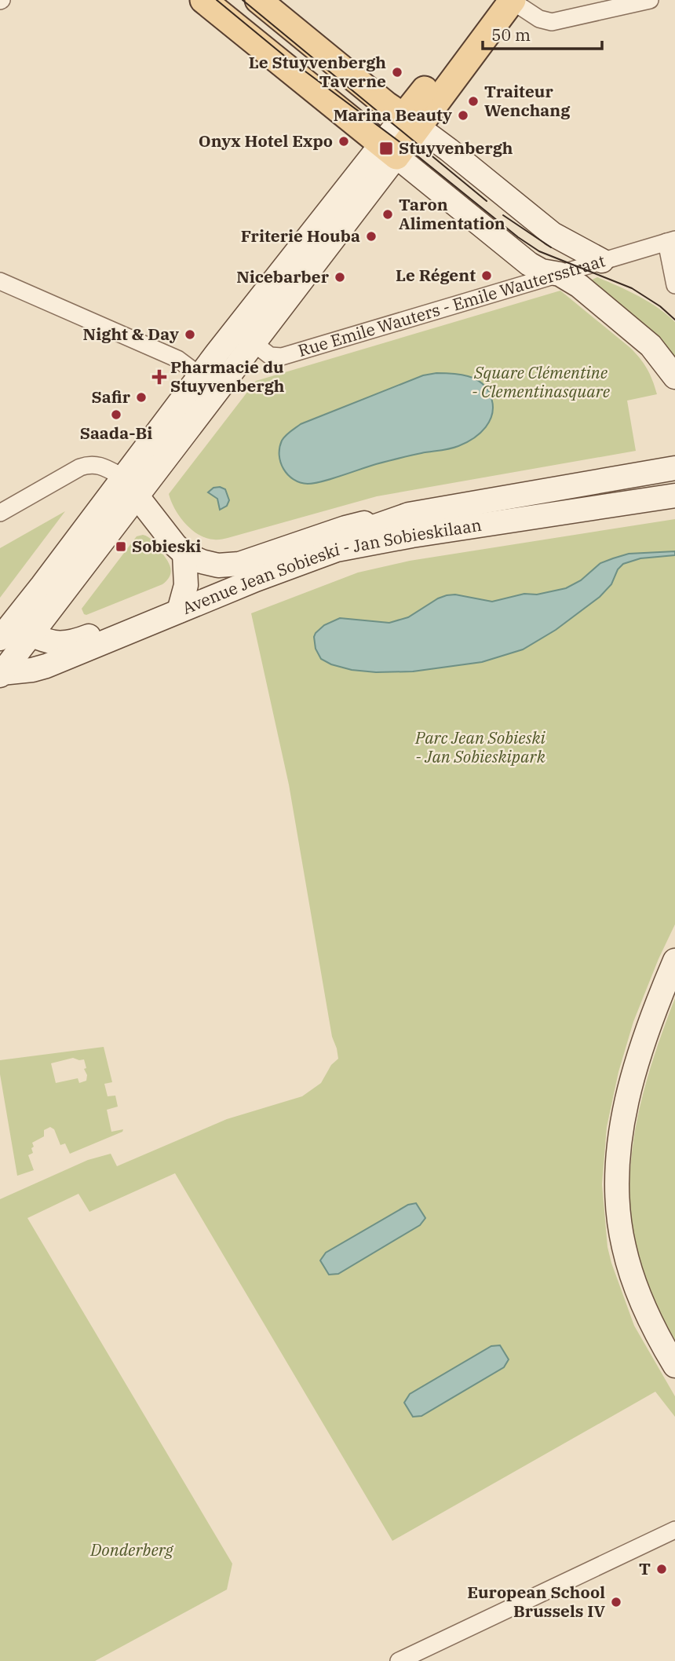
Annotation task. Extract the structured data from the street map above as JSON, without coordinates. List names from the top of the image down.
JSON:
{
  "streets": {
    "street": ["Rue Emile Wauters - Emile Wautersstraat", "Avenue Jean Sobieski - Jan Sobieskilaan"]
  },
  "parks": ["Square Clémentine - Clementinasquare", "Parc Jean Sobieski - Jan Sobieskipark", "Donderberg"],
  "places": {
    "other": [
      "Le Stuyvenbergh Taverne",
      "Traiteur Wenchang",
      "Marina Beauty",
      "Onyx Hotel Expo",
      "Taron Alimentation",
      "Friterie Houba",
      "Le Régent",
      "Nicebarber",
      "Night & Day",
      "Safir",
      "Saada-Bi",
      "T",
      "European School Brussels IV"
    ],
    "transit": ["Stuyvenbergh", "Sobieski"],
    "health": ["Pharmacie du Stuyvenbergh"]
  },
  "scale_bar": "50 m"
}
